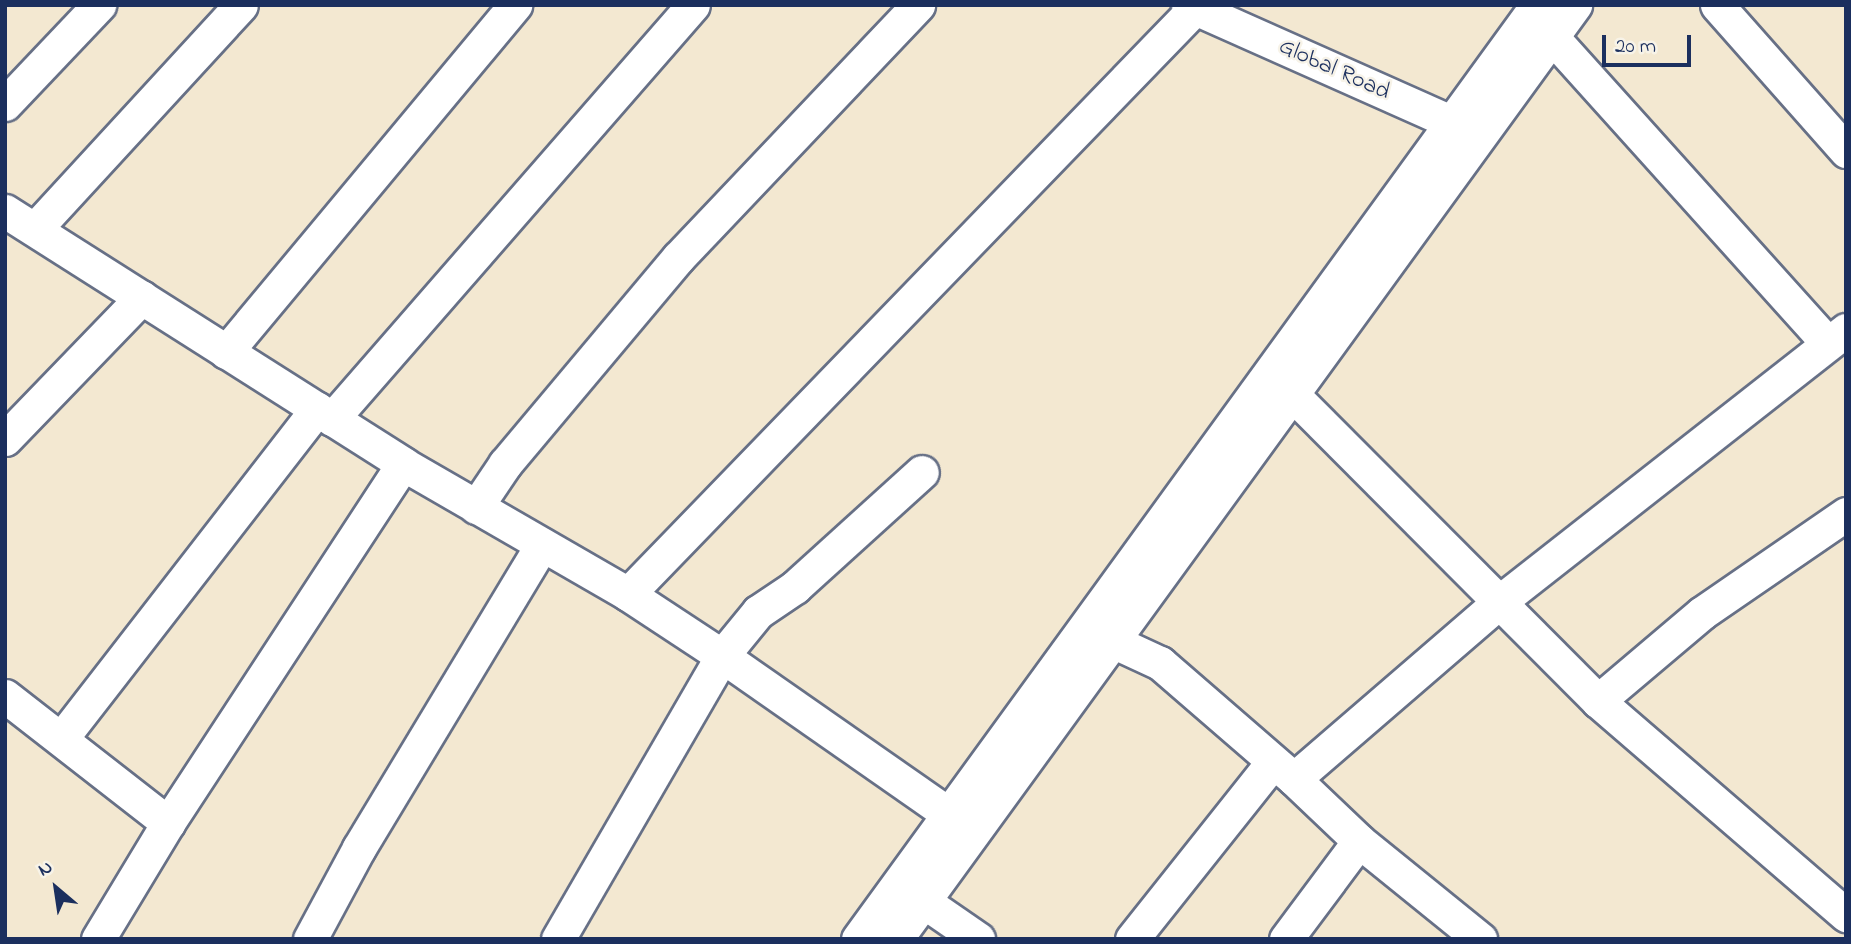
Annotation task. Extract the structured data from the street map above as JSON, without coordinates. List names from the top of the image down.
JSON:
{
  "streets": {
    "street": ["Global Road"]
  },
  "scale_bar": "20 m",
  "north": "top left"
}
